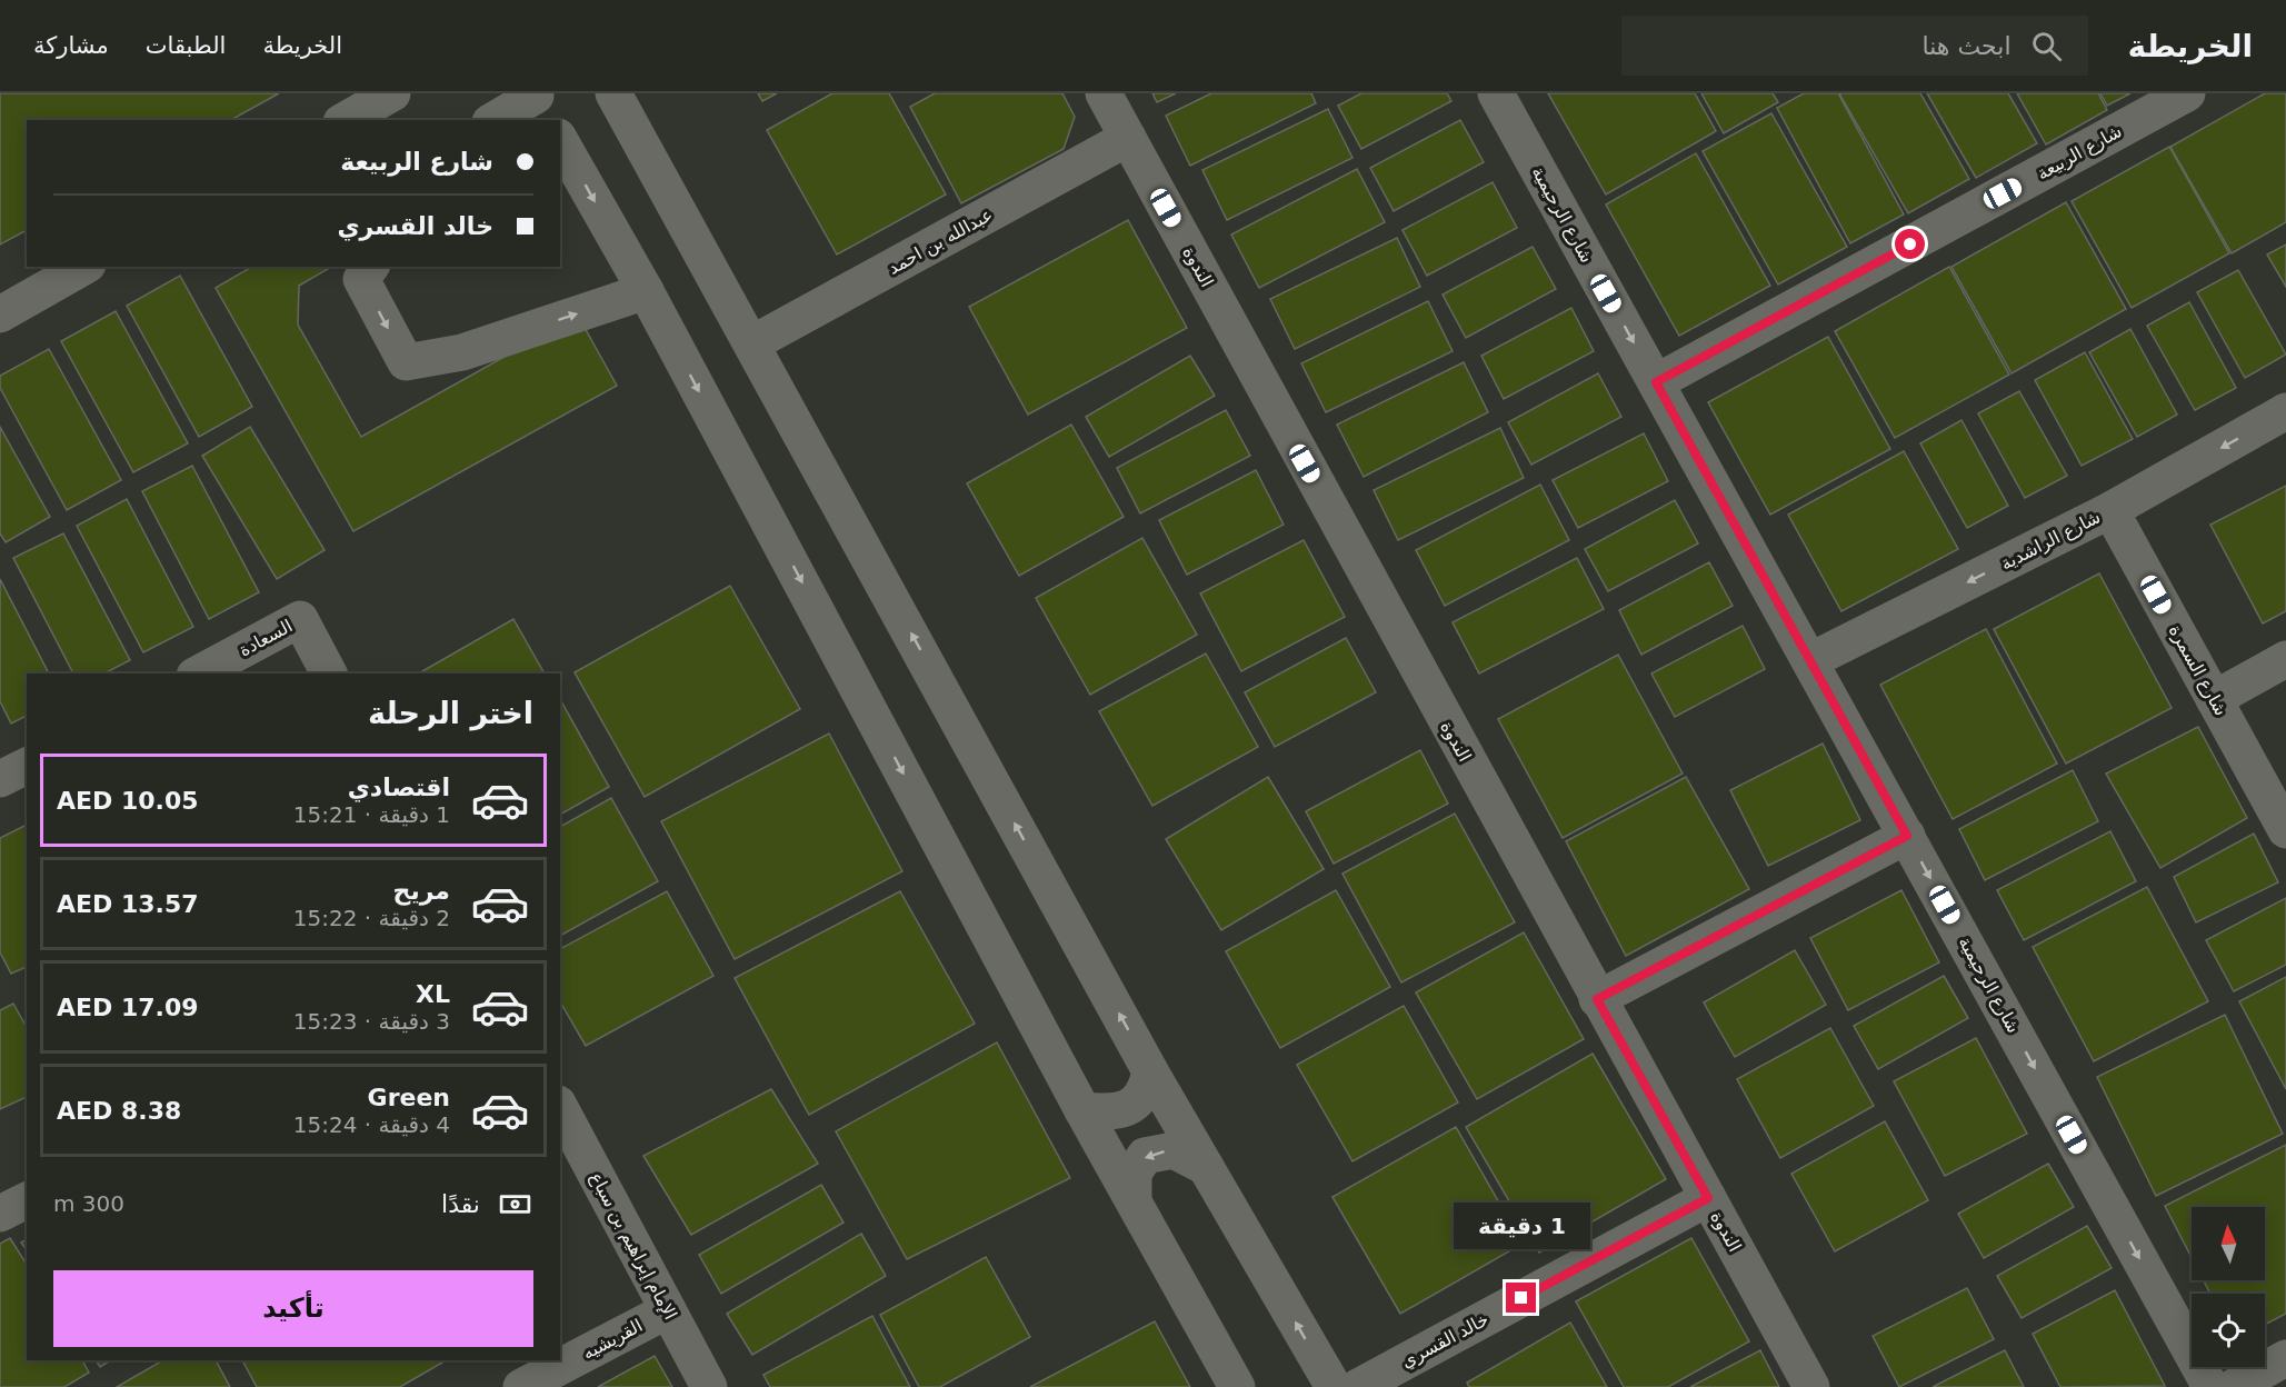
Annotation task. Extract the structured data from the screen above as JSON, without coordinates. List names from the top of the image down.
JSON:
{
  "streets": {
    "street": [
      "شارع الربيعة",
      "شارع الرحيمية",
      "عبدالله بن احمد",
      "الندوة",
      "شارع الراشدية",
      "السعادة",
      "شارع السمرة",
      "الإمام إبراهيم بن سباع",
      "القريشيه",
      "خالد القسري"
    ]
  },
  "crossings": [
    ["شارع الربيعة", "شارع الرحيمية"],
    ["شارع الرحيمية", "شارع الراشدية"],
    ["عبدالله بن احمد", "الندوة"],
    ["الندوة", "خالد القسري"],
    ["شارع الراشدية", "شارع السمرة"],
    ["الإمام إبراهيم بن سباع", "القريشيه"]
  ],
  "one_way": ["شارع الرحيمية", "شارع الراشدية"],
  "north": "top",
  "page": {
    "header": "الخريطة",
    "search": "ابحث هنا",
    "nav": ["الخريطة", "الطبقات", "مشاركة"],
    "banner": ["شارع الربيعة", "خالد القسري"],
    "heading": "اختر الرحلة",
    "list": [
      {
        "name": "اقتصادي",
        "note": "1 دقيقة · 15:21",
        "value": "AED 10.05"
      },
      {
        "name": "مريح",
        "note": "2 دقيقة · 15:22",
        "value": "AED 13.57"
      },
      {
        "name": "XL",
        "note": "3 دقيقة · 15:23",
        "value": "AED 17.09"
      },
      {
        "name": "Green",
        "note": "4 دقيقة · 15:24",
        "value": "AED 8.38"
      }
    ],
    "pay": ["نقدًا", "300 m"],
    "bubble": "1 دقيقة",
    "buttons": "تأكيد"
  }
}
